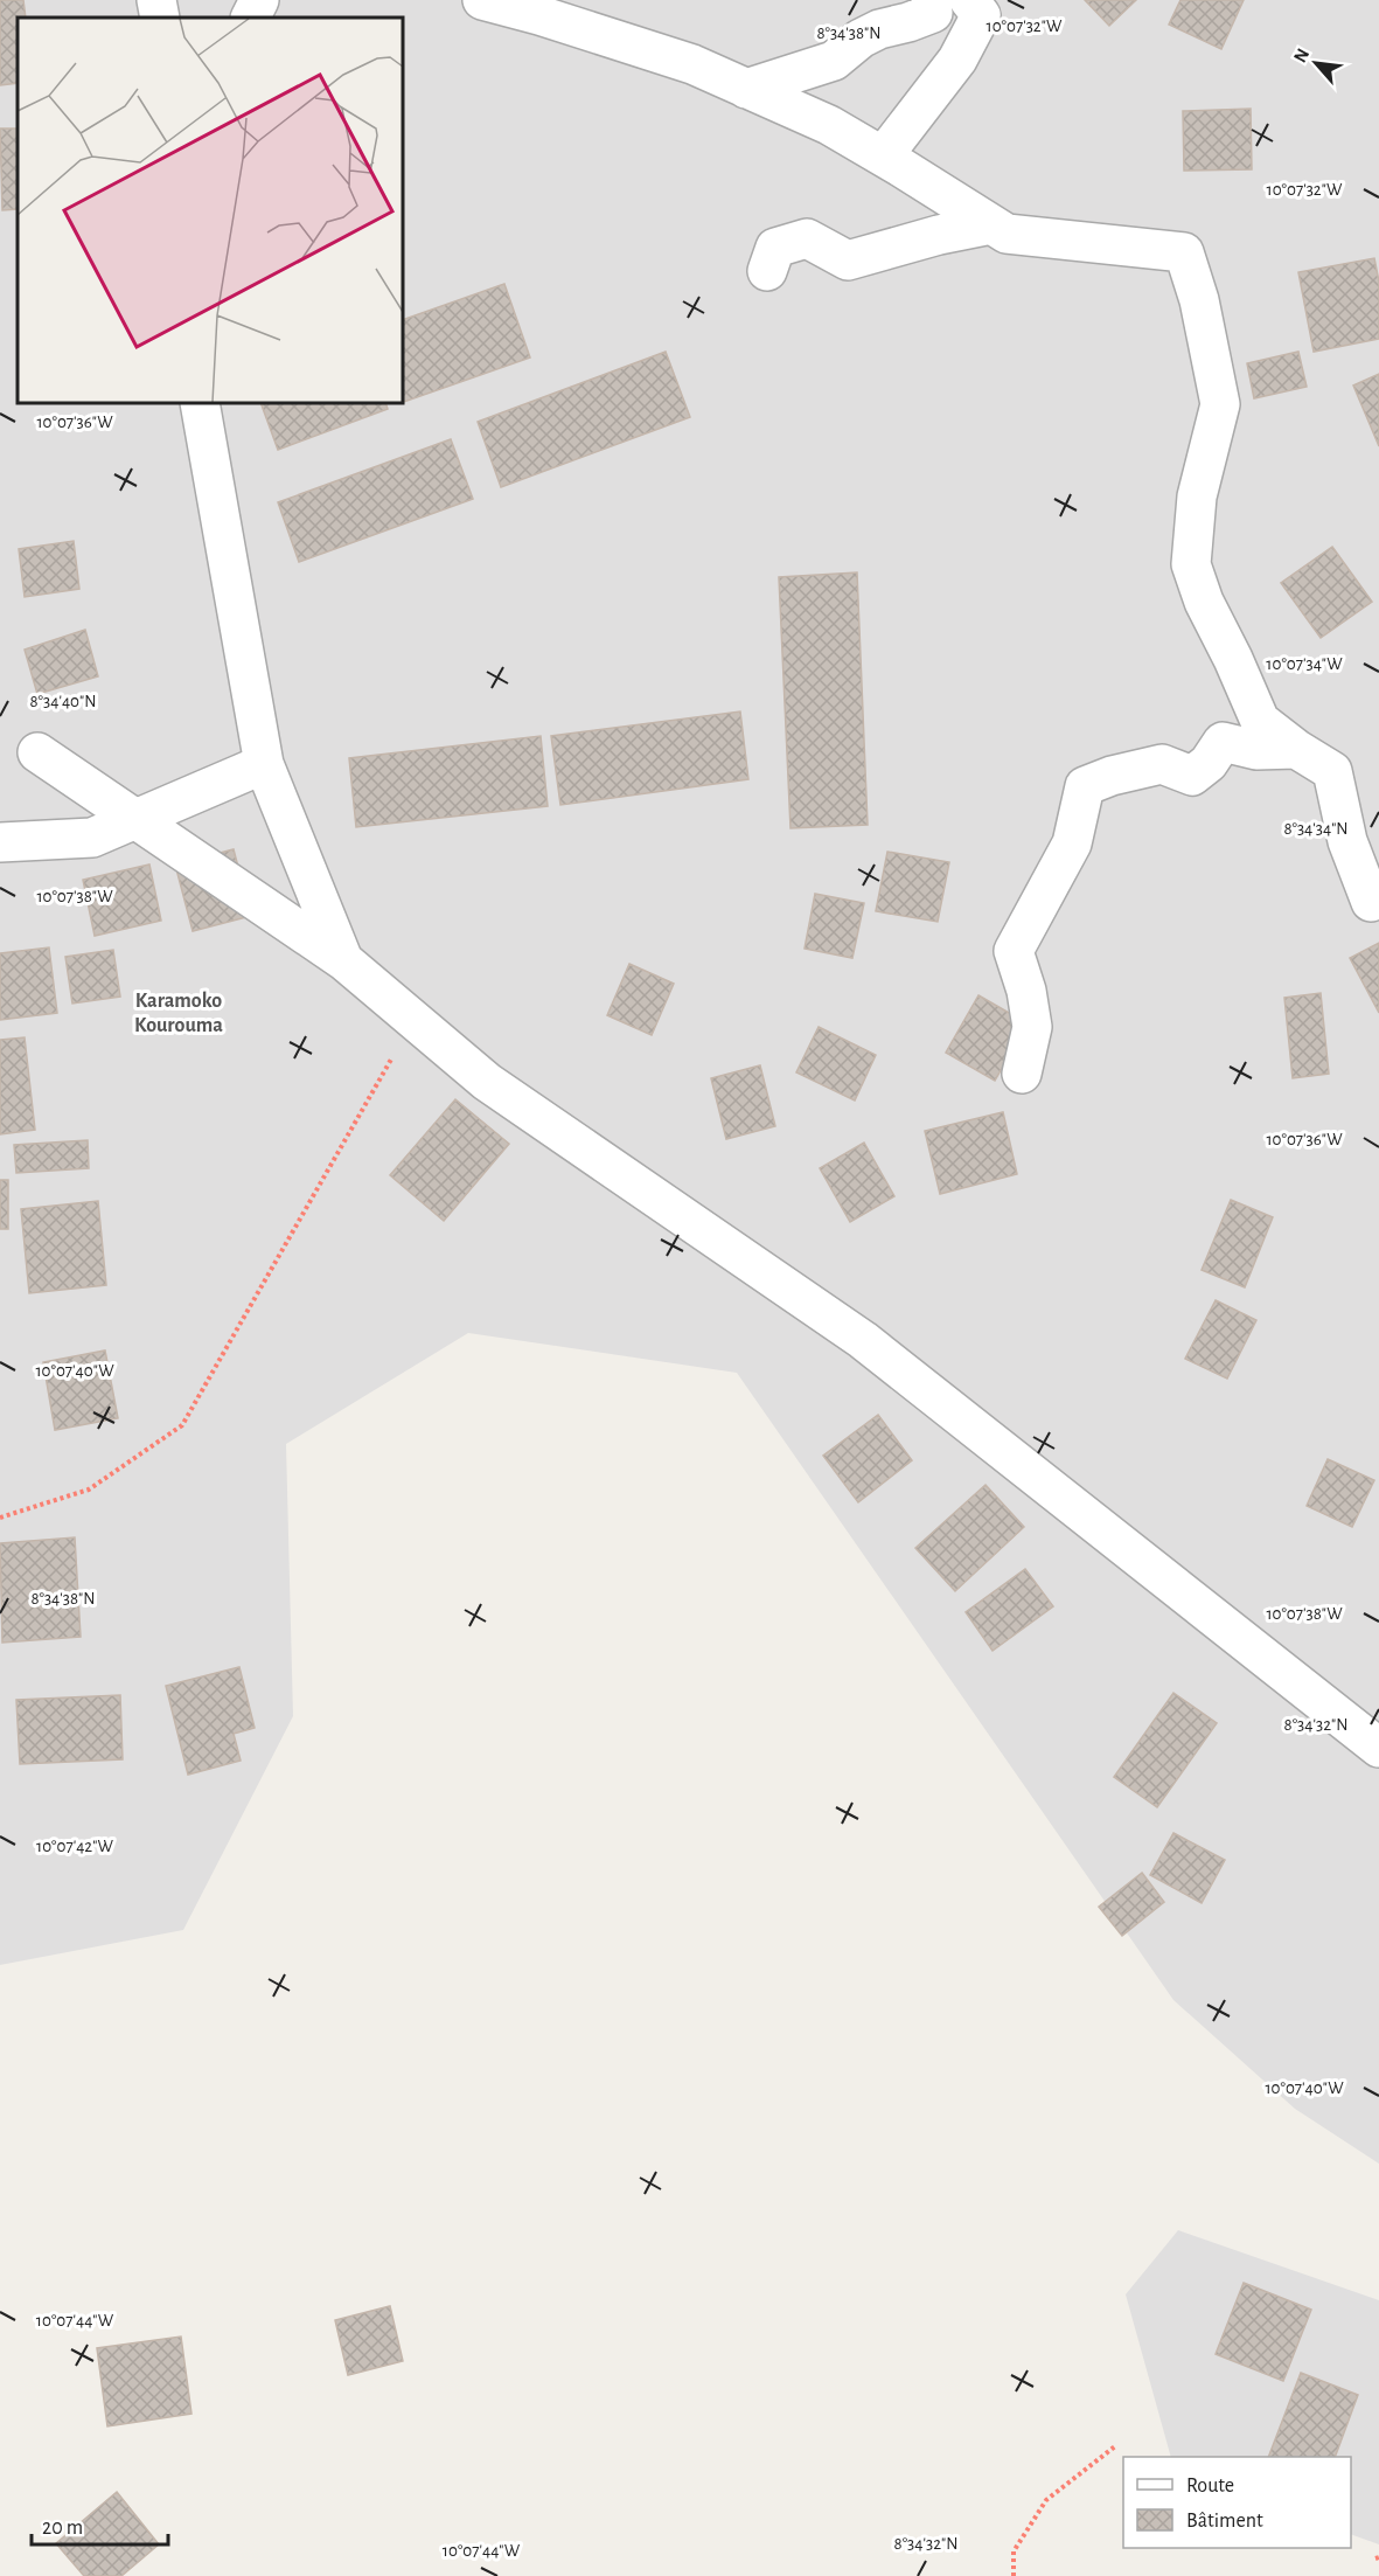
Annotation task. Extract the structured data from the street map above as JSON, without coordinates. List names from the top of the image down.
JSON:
{
  "districts": ["Karamoko Kourouma"],
  "legend": ["Route", "Bâtiment"],
  "scale_bar": "20 m",
  "north": "top left",
  "coordinates": [
    "10°07'32\"W",
    "8°34'38\"N",
    "10°07'36\"W",
    "10°07'34\"W",
    "8°34'40\"N",
    "8°34'34\"N",
    "10°07'38\"W",
    "10°07'40\"W",
    "8°34'32\"N",
    "10°07'42\"W",
    "10°07'44\"W"
  ]
}
